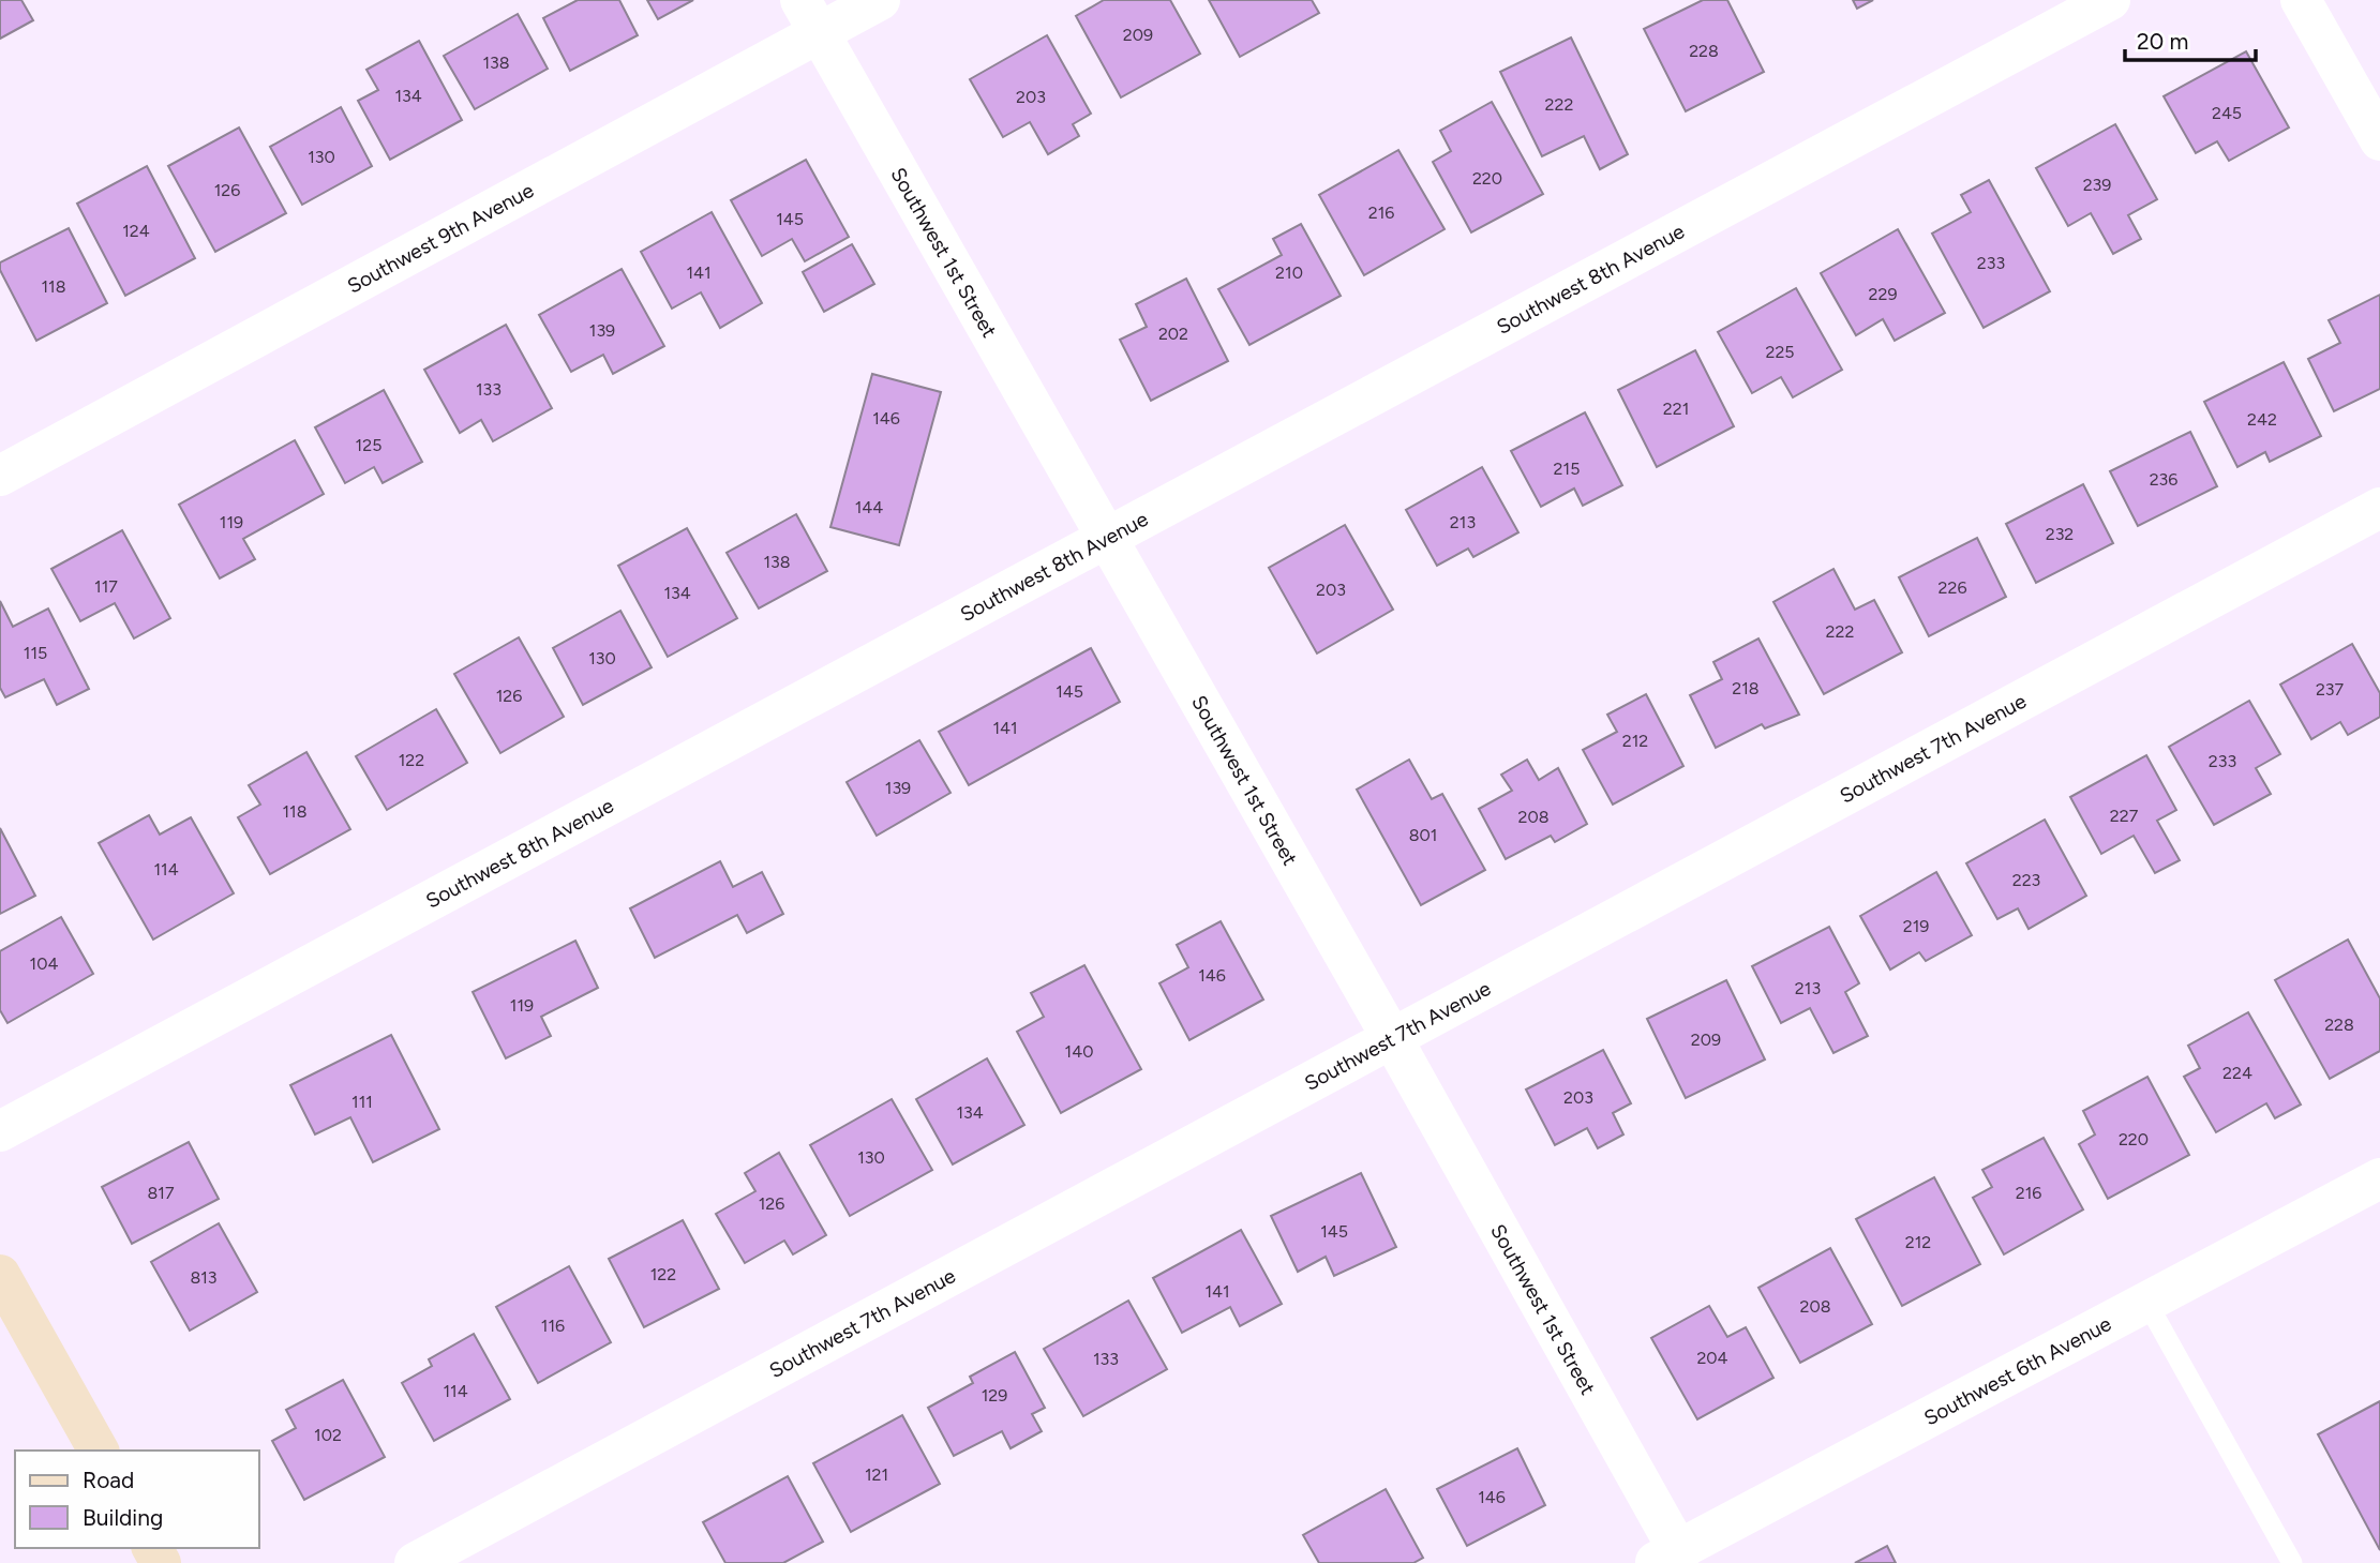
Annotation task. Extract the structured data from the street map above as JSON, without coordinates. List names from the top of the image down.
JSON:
{
  "streets": {
    "street": [
      "Southwest 9th Avenue",
      "Southwest 1st Street",
      "Southwest 8th Avenue",
      "Southwest 7th Avenue",
      "Southwest 6th Avenue"
    ]
  },
  "crossings": [
    ["Southwest 9th Avenue", "Southwest 1st Street"],
    ["Southwest 1st Street", "Southwest 8th Avenue"],
    ["Southwest 1st Street", "Southwest 7th Avenue"],
    ["Southwest 1st Street", "Southwest 6th Avenue"]
  ],
  "house_numbers": [
    "209",
    "228",
    "138",
    "134",
    "203",
    "222",
    "245",
    "130",
    "220",
    "239",
    "126",
    "216",
    "145",
    "124",
    "233",
    "141",
    "210",
    "118",
    "229",
    "139",
    "202",
    "225",
    "133",
    "221",
    "146",
    "242",
    "125",
    "215",
    "236",
    "144",
    "119",
    "213",
    "232",
    "138",
    "117",
    "226",
    "203",
    "134",
    "222",
    "115",
    "130",
    "218",
    "237",
    "145",
    "126",
    "141",
    "212",
    "122",
    "233",
    "139",
    "118",
    "227",
    "208",
    "801",
    "114",
    "223",
    "219",
    "104",
    "146",
    "213",
    "119",
    "228",
    "209",
    "140",
    "224",
    "203",
    "111",
    "134",
    "220",
    "130",
    "817",
    "216",
    "126",
    "145",
    "212",
    "122",
    "813",
    "141",
    "208",
    "116",
    "204",
    "133",
    "114",
    "129",
    "102",
    "121",
    "146"
  ],
  "legend": ["Road", "Building"],
  "scale_bar": "20 m"
}
